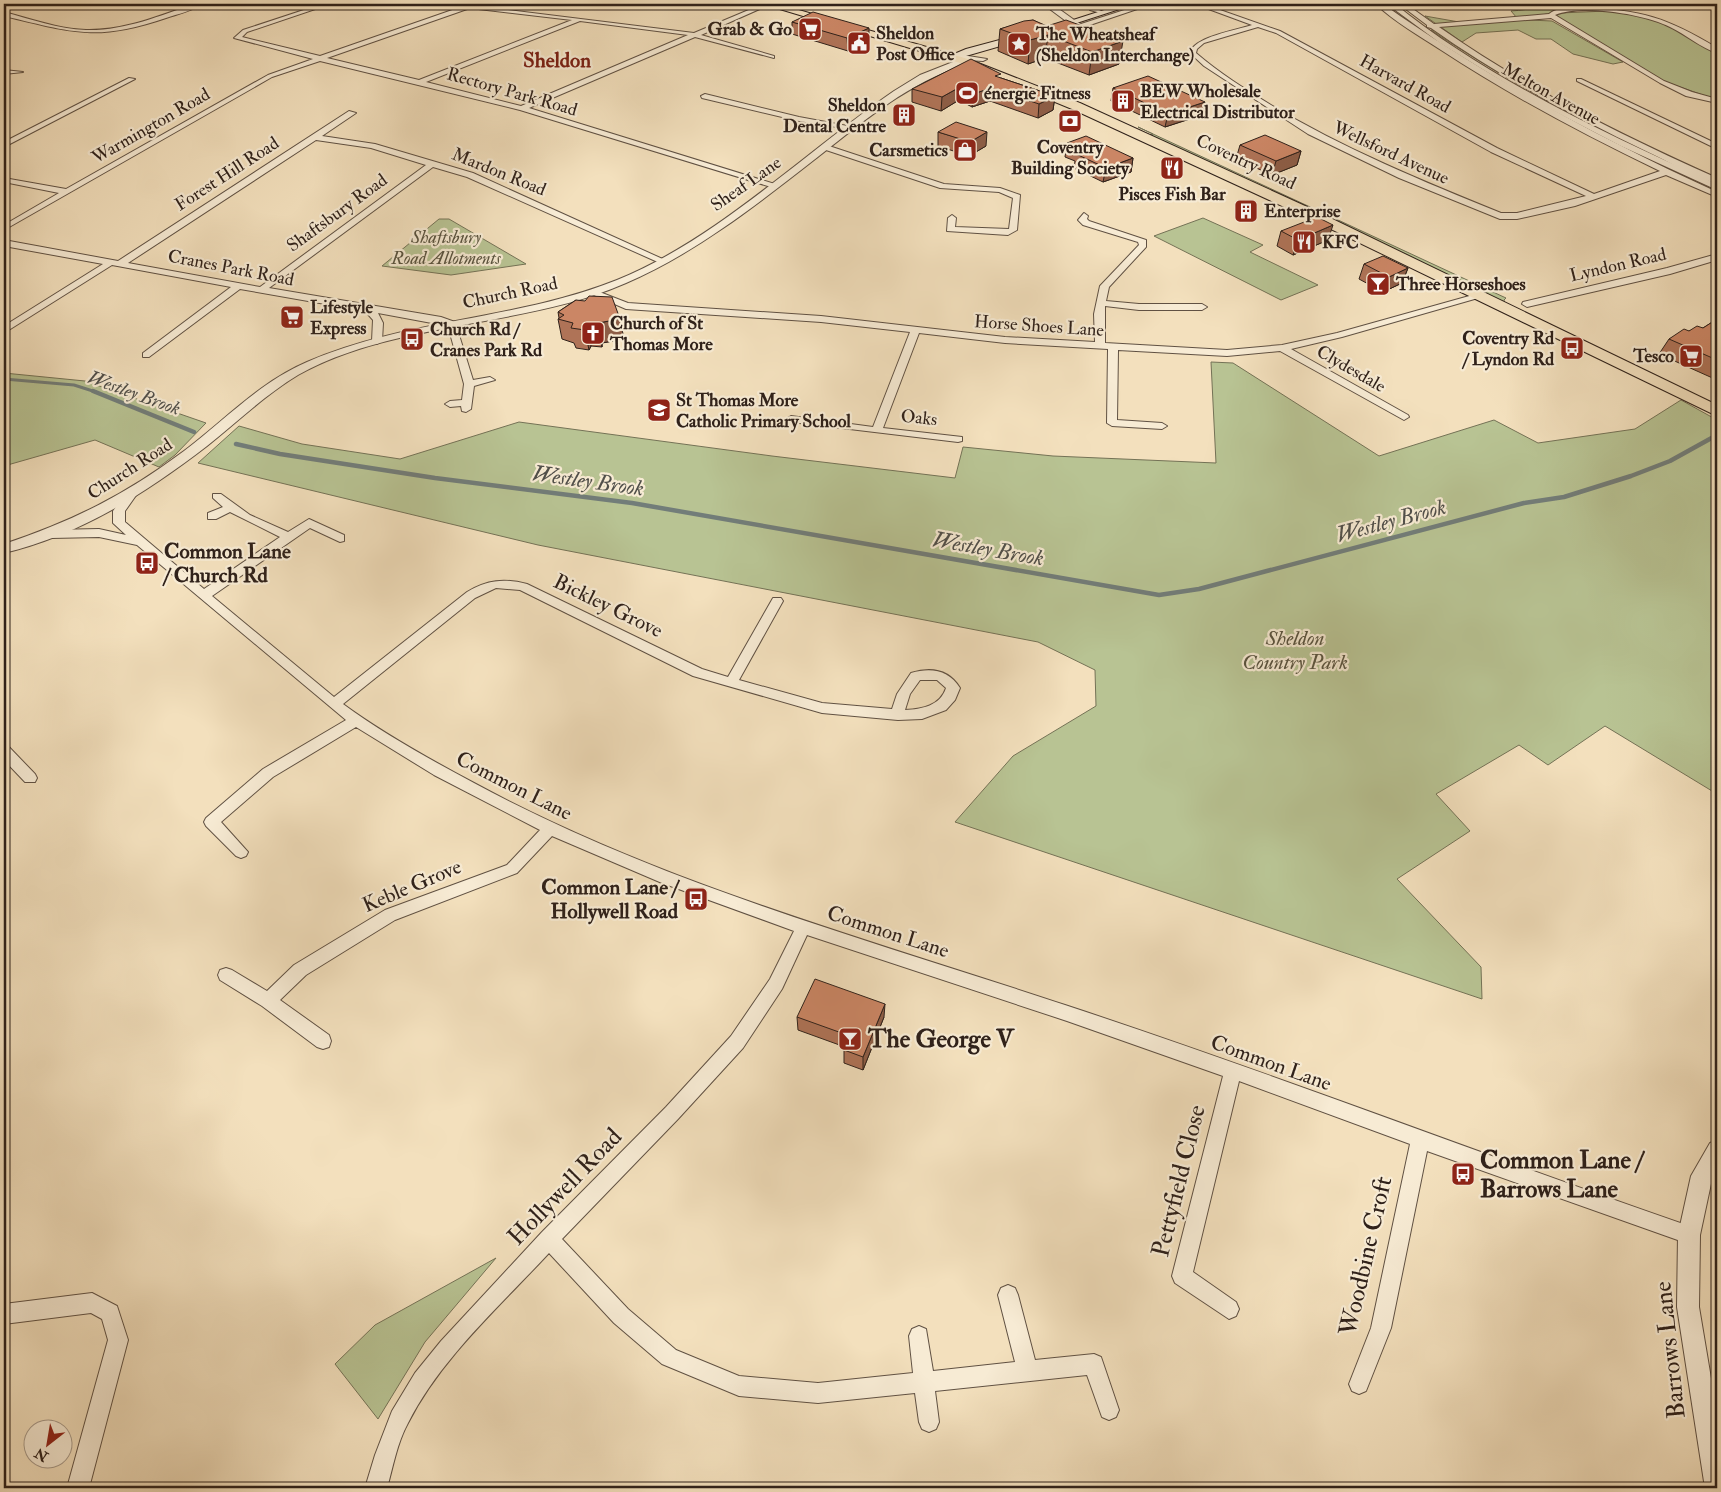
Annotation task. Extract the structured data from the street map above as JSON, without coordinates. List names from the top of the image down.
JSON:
{
  "streets": {
    "highway": ["Coventry Road"],
    "street": [
      "Harvard Road",
      "Rectory Park Road",
      "Melton Avenue",
      "Warmington Road",
      "Wellsford Avenue",
      "Mardon Road",
      "Forest Hill Road",
      "Sheaf Lane",
      "Shaftsbury Road",
      "Lyndon Road",
      "Cranes Park Road",
      "Church Road",
      "Horse Shoes Lane",
      "Clydesdale",
      "Oaks",
      "Bickley Grove",
      "Common Lane",
      "Keble Grove",
      "Pettyfield Close",
      "Hollywell Road",
      "Woodbine Croft",
      "Barrows Lane"
    ]
  },
  "crossings": [
    ["Harvard Road", "Wellsford Avenue"],
    ["Rectory Park Road", "Warmington Road"],
    ["Rectory Park Road", "Sheaf Lane"],
    ["Melton Avenue", "Wellsford Avenue"],
    ["Coventry Road", "Sheaf Lane"],
    ["Coventry Road", "Lyndon Road"],
    ["Coventry Road", "Horse Shoes Lane"],
    ["Mardon Road", "Forest Hill Road"],
    ["Mardon Road", "Sheaf Lane"],
    ["Mardon Road", "Shaftsbury Road"],
    ["Forest Hill Road", "Cranes Park Road"],
    ["Sheaf Lane", "Church Road"],
    ["Sheaf Lane", "Horse Shoes Lane"],
    ["Shaftsbury Road", "Cranes Park Road"],
    ["Cranes Park Road", "Church Road"],
    ["Church Road", "Common Lane"],
    ["Horse Shoes Lane", "Clydesdale"],
    ["Bickley Grove", "Common Lane"],
    ["Common Lane", "Keble Grove"],
    ["Common Lane", "Pettyfield Close"],
    ["Common Lane", "Hollywell Road"],
    ["Common Lane", "Woodbine Croft"],
    ["Common Lane", "Barrows Lane"]
  ],
  "districts": ["Sheldon"],
  "water": ["Westley Brook"],
  "parks": ["Shaftsbury Road Allotments", "Sheldon Country Park"],
  "places": {
    "supermarket": ["Grab & Go", "Lifestyle Express", "Tesco"],
    "public building": ["Sheldon Post Office"],
    "place": ["The Wheatsheaf (Sheldon Interchange)"],
    "sports": ["énergie Fitness"],
    "building": ["BEW Wholesale Electrical Distributor", "Sheldon Dental Centre", "Enterprise"],
    "bank": ["Coventry Building Society"],
    "shop": ["Carsmetics"],
    "restaurant": ["Pisces Fish Bar", "KFC"],
    "bar": ["Three Horseshoes", "The George V"],
    "church": ["Church of St Thomas More"],
    "bus stop": [
      "Church Rd / Cranes Park Rd",
      "Coventry Rd / Lyndon Rd",
      "Common Lane / Church Rd",
      "Common Lane / Hollywell Road",
      "Common Lane / Barrows Lane"
    ],
    "school or university": ["St Thomas More Catholic Primary School"]
  },
  "north": "bottom left"
}
